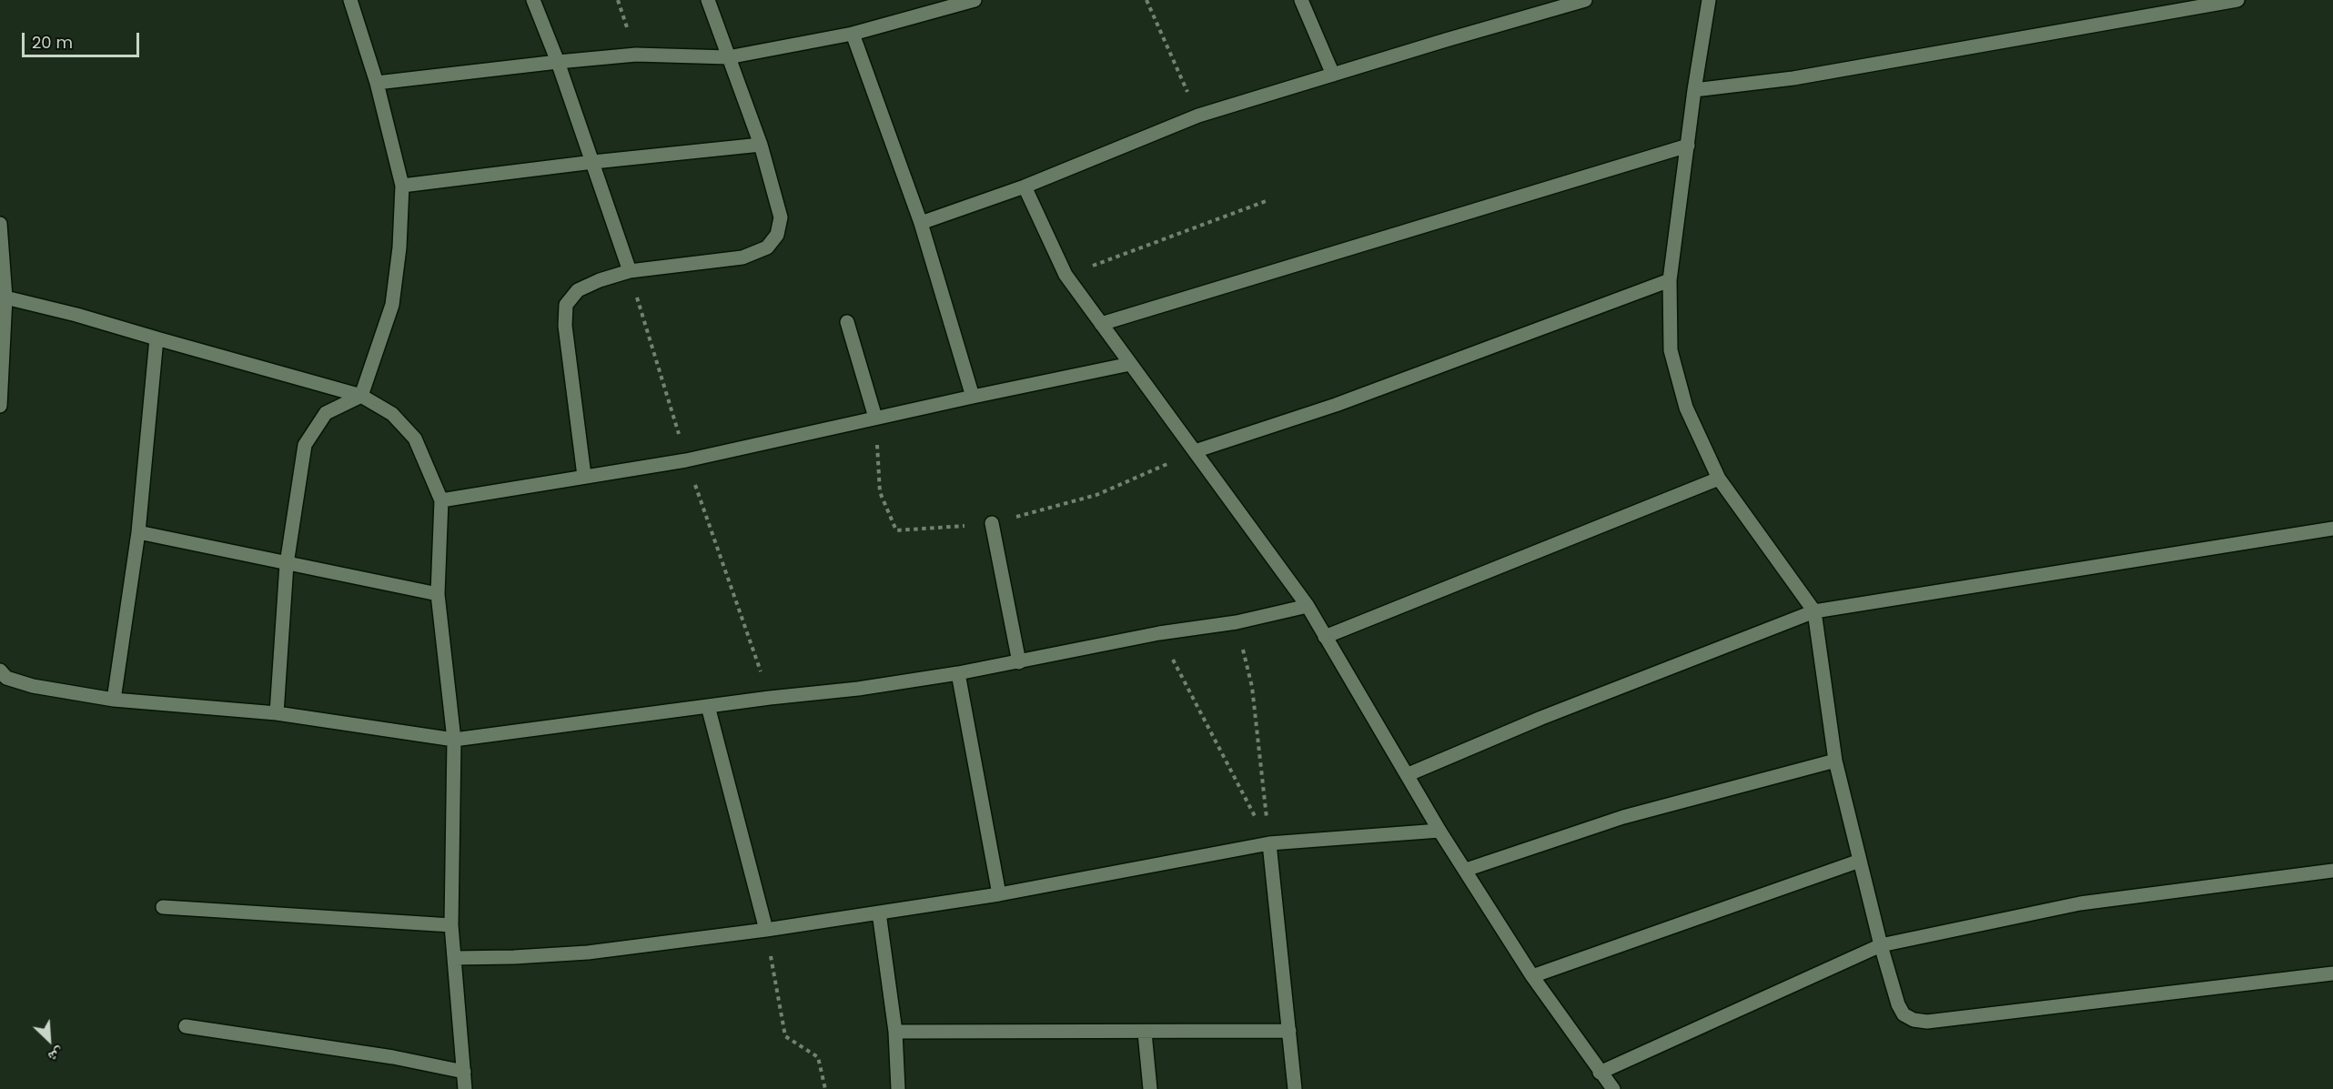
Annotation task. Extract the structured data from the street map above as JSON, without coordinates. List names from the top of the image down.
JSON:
{
  "scale_bar": "20 m",
  "north": "bottom right"
}
